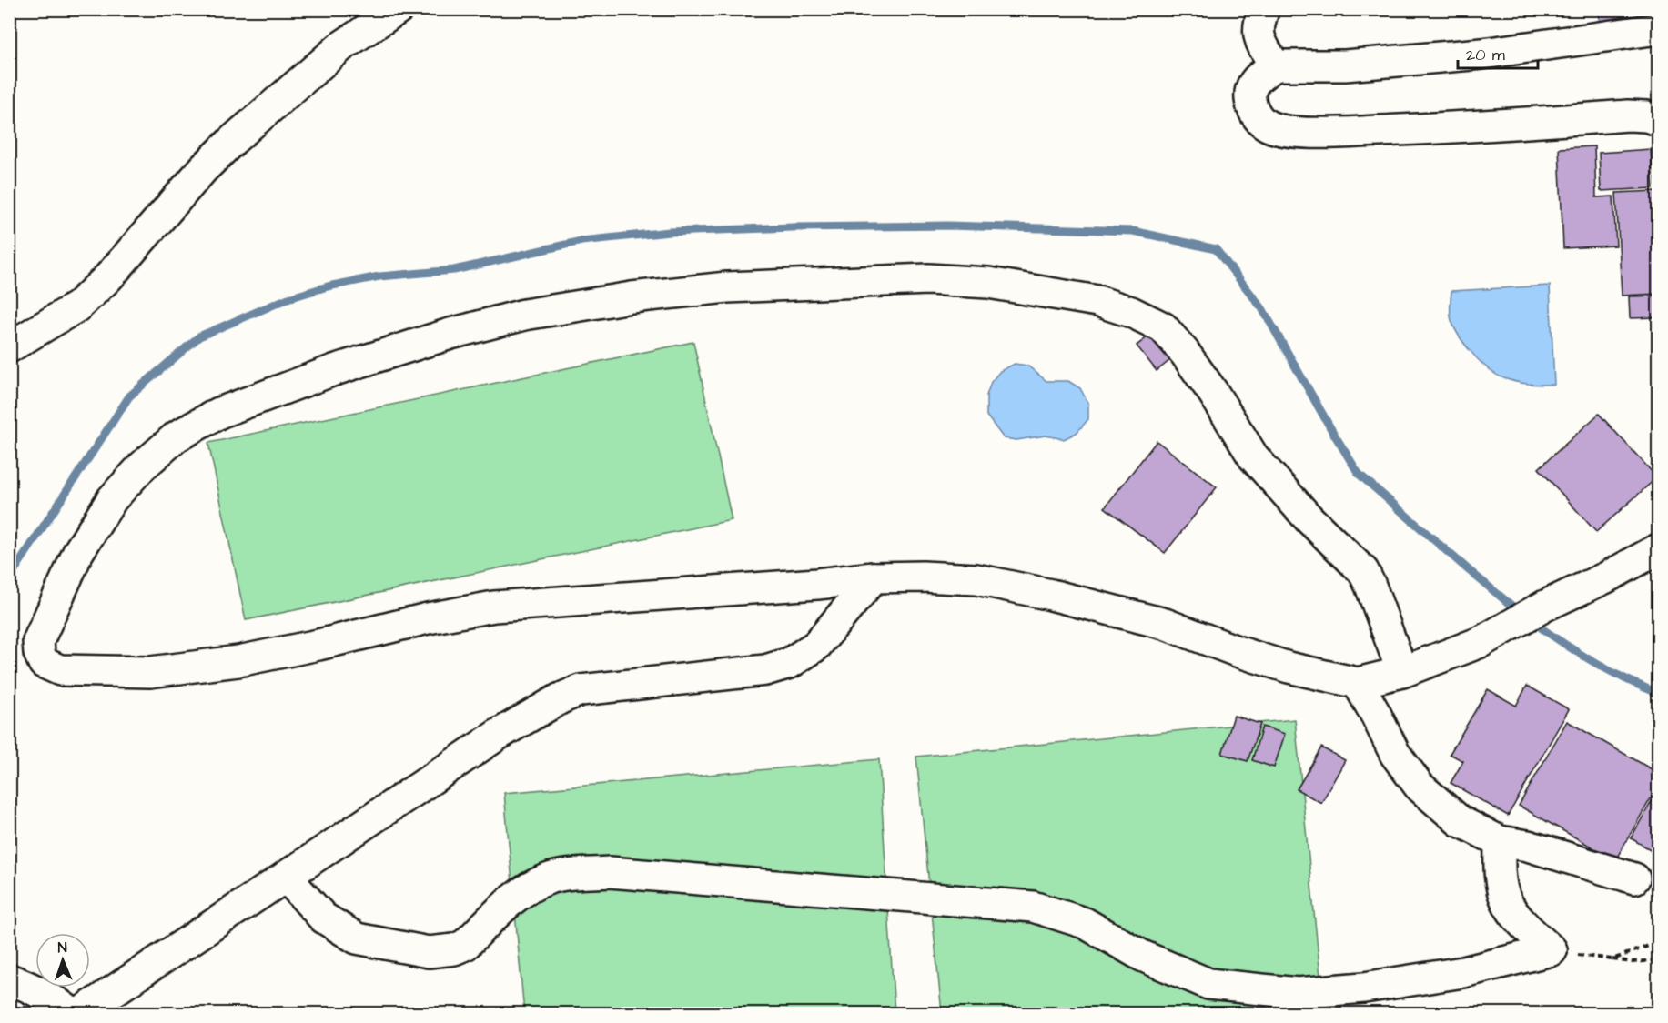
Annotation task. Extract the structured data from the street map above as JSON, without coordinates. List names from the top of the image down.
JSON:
{
  "scale_bar": "20 m",
  "north": "top"
}
